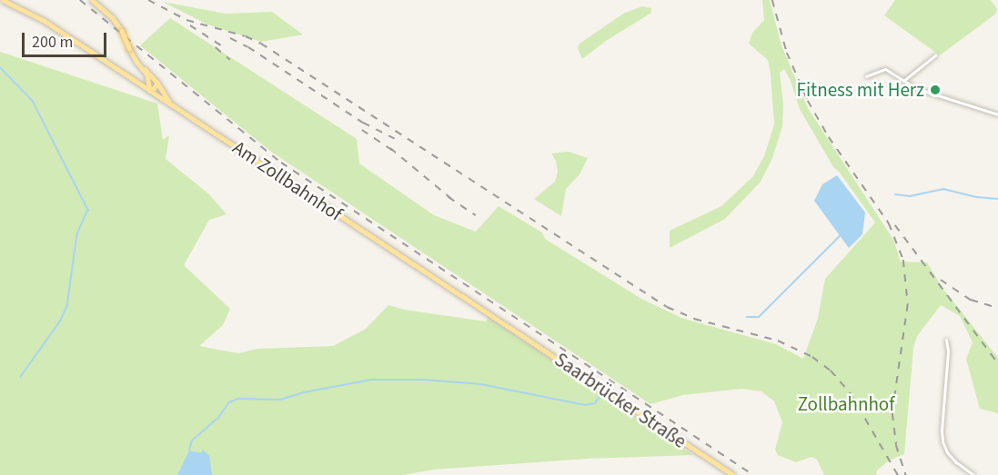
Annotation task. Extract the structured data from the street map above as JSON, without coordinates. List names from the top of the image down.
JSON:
{
  "streets": {
    "main road": ["Am Zollbahnhof", "Saarbrücker Straße"]
  },
  "crossings": [
    ["Am Zollbahnhof", "Saarbrücker Straße"]
  ],
  "parks": ["Zollbahnhof"],
  "places": ["Fitness mit Herz"],
  "scale_bar": "200 m"
}
